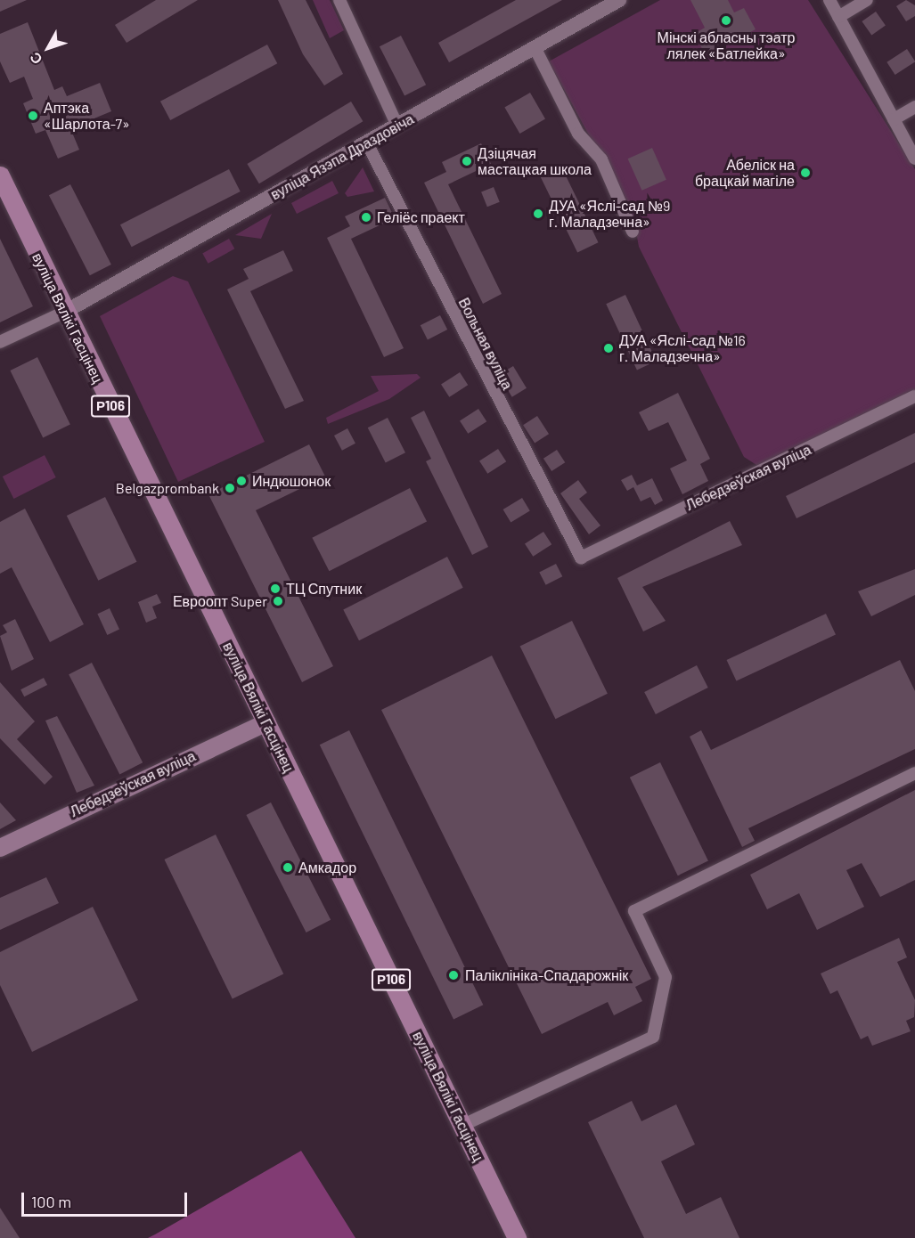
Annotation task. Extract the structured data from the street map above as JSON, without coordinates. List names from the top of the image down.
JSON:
{
  "streets": {
    "main road": ["вуліца Вялікі Гасцінец", "Р106", "Лебедзеўская вуліца"],
    "street": ["вуліца Язэпа Драздовіча", "Вольная вуліца"]
  },
  "crossings": [
    ["вуліца Язэпа Драздовіча", "вуліца Вялікі Гасцінец"],
    ["вуліца Язэпа Драздовіча", "Вольная вуліца"],
    ["вуліца Вялікі Гасцінец", "Лебедзеўская вуліца"],
    ["Вольная вуліца", "Лебедзеўская вуліца"]
  ],
  "places": [
    "Мінскі абласны тэатр лялек «Батлейка»",
    "Аптэка «Шарлота-7»",
    "Дзіцячая мастацкая школа",
    "Абеліск на брацкай магіле",
    "ДУА «Яслі-сад №9 г. Маладзечна»",
    "Геліёс праект",
    "ДУА «Яслі-сад №16 г. Маладзечна»",
    "Индюшонок",
    "Belgazprombank",
    "ТЦ Спутник",
    "Евроопт Super",
    "Амкадор",
    "Паліклініка-Спадарожнік"
  ],
  "scale_bar": "100 m",
  "north": "bottom left"
}
